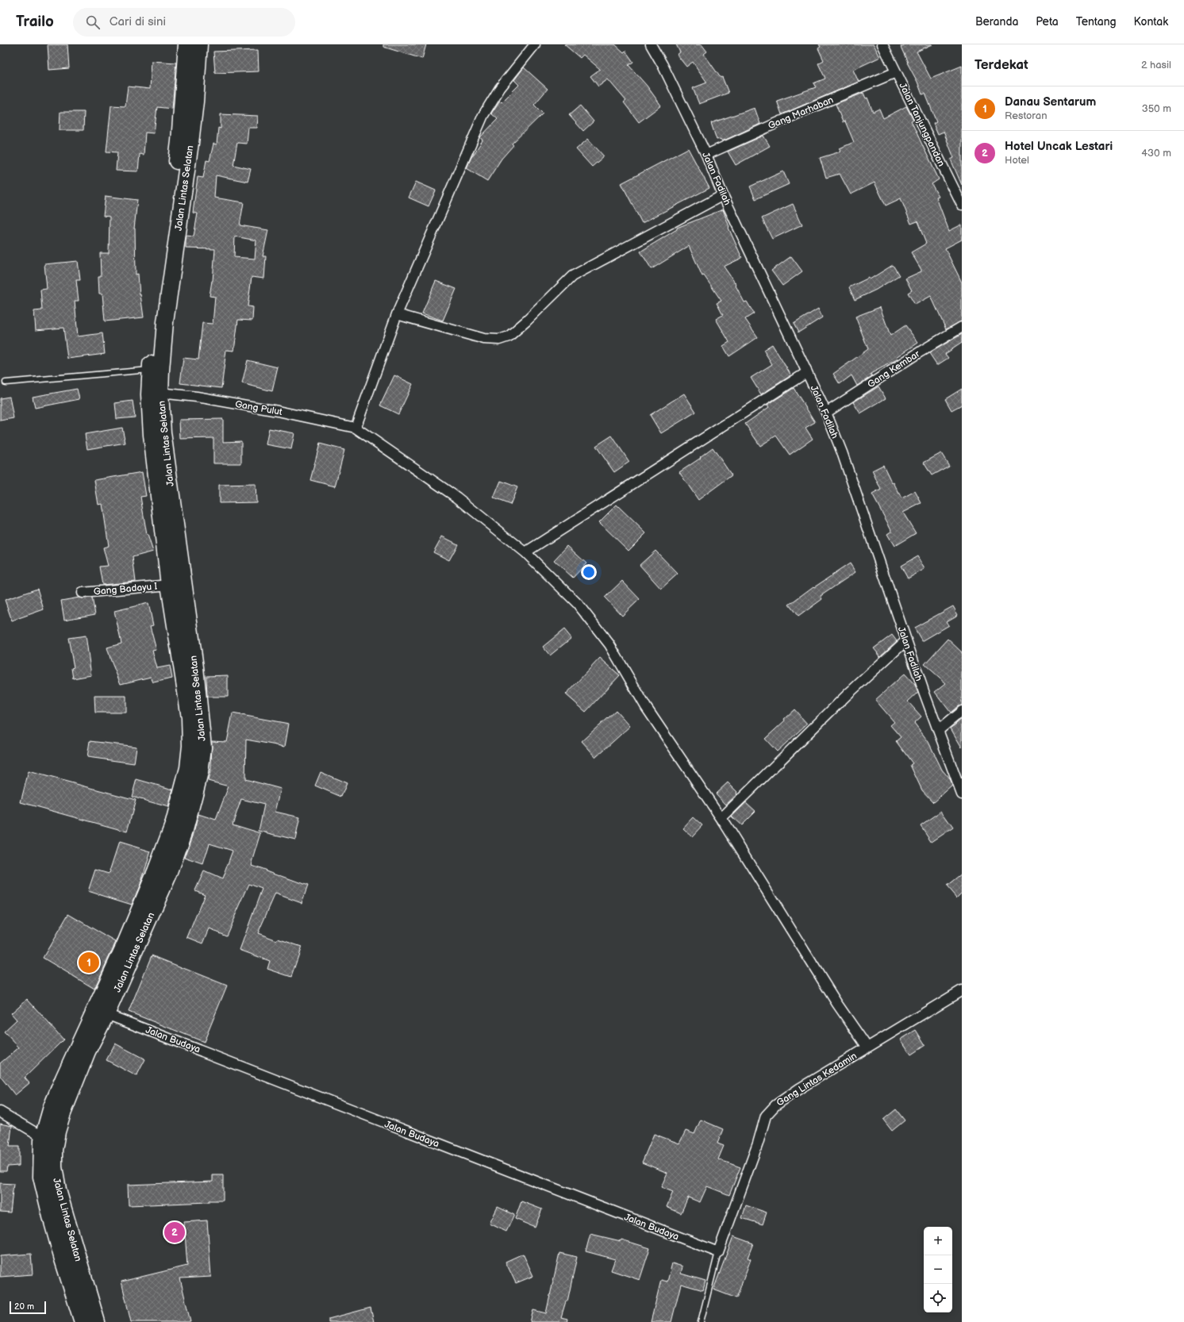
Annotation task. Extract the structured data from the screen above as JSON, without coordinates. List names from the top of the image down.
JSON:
{
  "streets": {
    "highway": ["Jalan Lintas Selatan"],
    "street": [
      "Gang Marhaban",
      "Jalan Tanjungpandan",
      "Jalan Fadilah",
      "Gang Kembar",
      "Gang Pulut",
      "Gang Badayu I",
      "Jalan Budaya",
      "Gang Lintas Kedamin"
    ]
  },
  "crossings": [
    ["Gang Marhaban", "Jalan Tanjungpandan"],
    ["Gang Marhaban", "Jalan Fadilah"],
    ["Jalan Fadilah", "Gang Kembar"],
    ["Jalan Lintas Selatan", "Gang Pulut"],
    ["Jalan Lintas Selatan", "Gang Badayu I"],
    ["Jalan Lintas Selatan", "Jalan Budaya"],
    ["Jalan Budaya", "Gang Lintas Kedamin"]
  ],
  "scale_bar": "20 m",
  "page": {
    "header": "Trailo",
    "search": "Cari di sini",
    "nav": [
      "Beranda",
      "Peta",
      "Tentang",
      "Kontak"
    ],
    "heading": ["Terdekat", "2 hasil"],
    "list": [
      {
        "mark": "1",
        "name": "Danau Sentarum",
        "note": "Restoran",
        "value": "350 m"
      },
      {
        "mark": "2",
        "name": "Hotel Uncak Lestari",
        "note": "Hotel",
        "value": "430 m"
      }
    ],
    "pins": ["1", "2"],
    "map_buttons": ["+", "−"],
    "scale": "20 m"
  }
}
